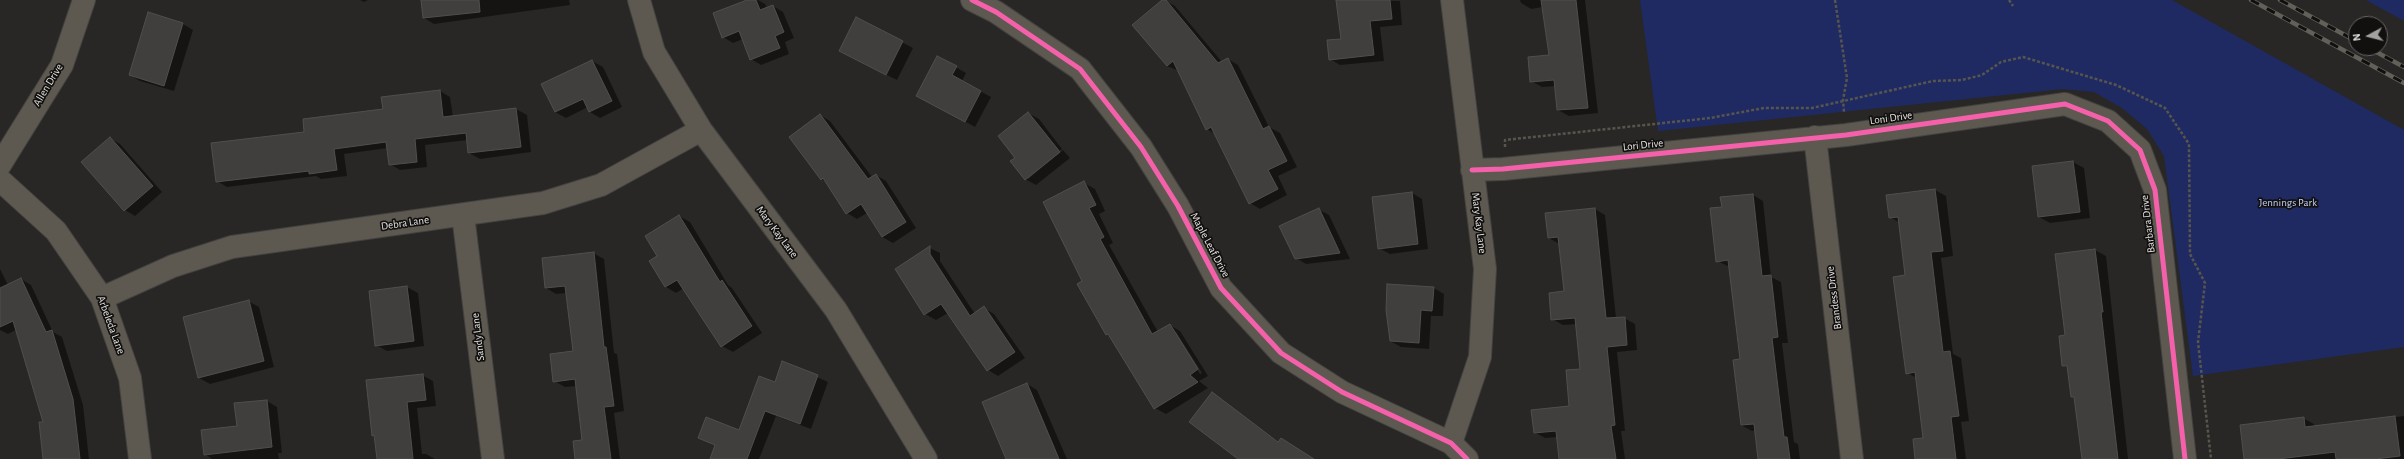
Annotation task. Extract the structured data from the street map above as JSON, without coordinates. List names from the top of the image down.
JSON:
{
  "streets": {
    "street": [
      "Allen Drive",
      "Loni Drive",
      "Lori Drive",
      "Debra Lane",
      "Mary Kay Lane",
      "Barbara Drive",
      "Maple Leaf Drive",
      "Brandess Drive",
      "Arbeleda Lane",
      "Sandy Lane"
    ]
  },
  "crossings": [
    ["Loni Drive", "Lori Drive"],
    ["Loni Drive", "Barbara Drive"],
    ["Loni Drive", "Brandess Drive"],
    ["Lori Drive", "Mary Kay Lane"],
    ["Lori Drive", "Brandess Drive"],
    ["Debra Lane", "Mary Kay Lane"],
    ["Debra Lane", "Arbeleda Lane"],
    ["Debra Lane", "Sandy Lane"],
    ["Mary Kay Lane", "Maple Leaf Drive"]
  ],
  "parks": ["Jennings Park"],
  "north": "left"
}
